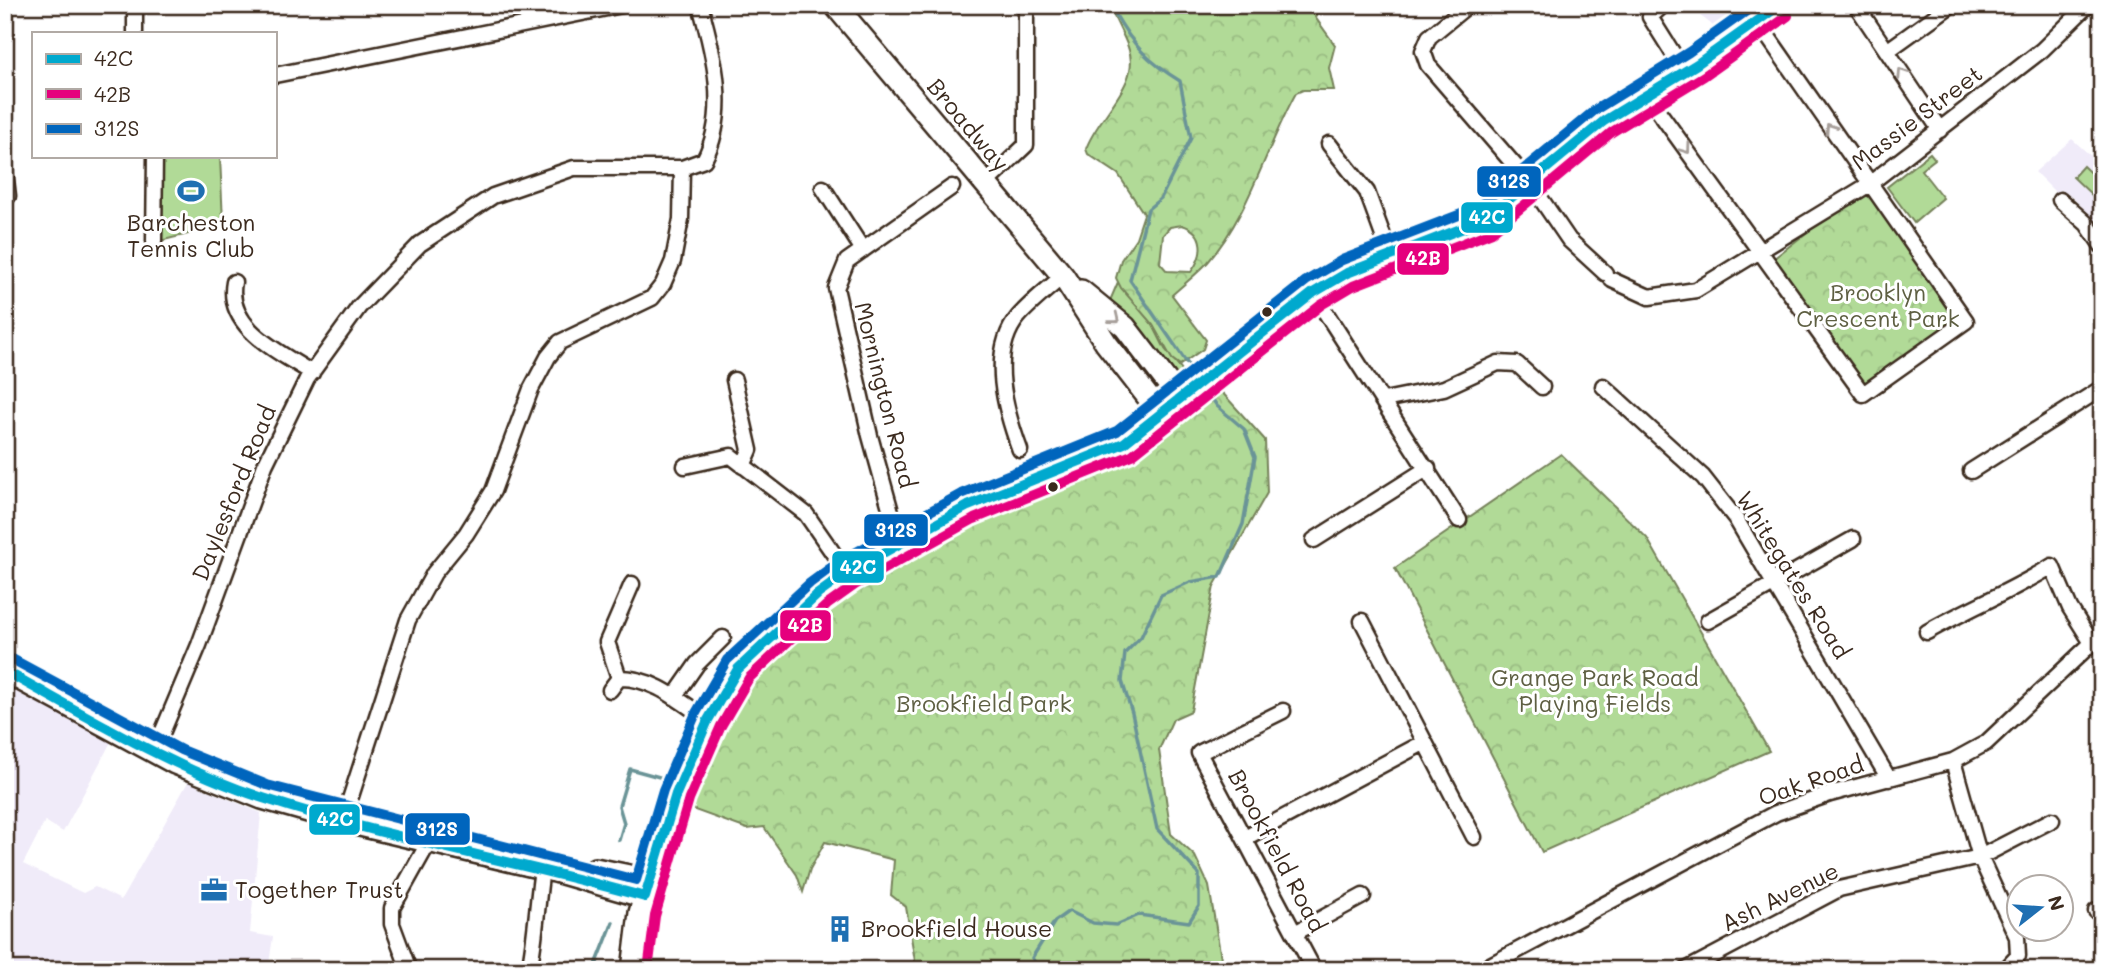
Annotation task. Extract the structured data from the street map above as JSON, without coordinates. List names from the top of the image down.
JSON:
{
  "streets": {
    "street": [
      "Massie Street",
      "Broadway",
      "Mornington Road",
      "Daylesford Road",
      "Whitegates Road",
      "Oak Road",
      "Brookfield Road",
      "Ash Avenue"
    ]
  },
  "crossings": [
    ["Whitegates Road", "Oak Road"]
  ],
  "parks": ["Brooklyn Crescent Park", "Grange Park Road Playing Fields", "Brookfield Park"],
  "places": {
    "sports": ["Barcheston Tennis Club"],
    "office": ["Together Trust"],
    "building": ["Brookfield House"]
  },
  "lines": ["transit line 42C", "transit line 312S", "transit line 42B"],
  "legend": ["42C", "42B", "312S"],
  "north": "right"
}
